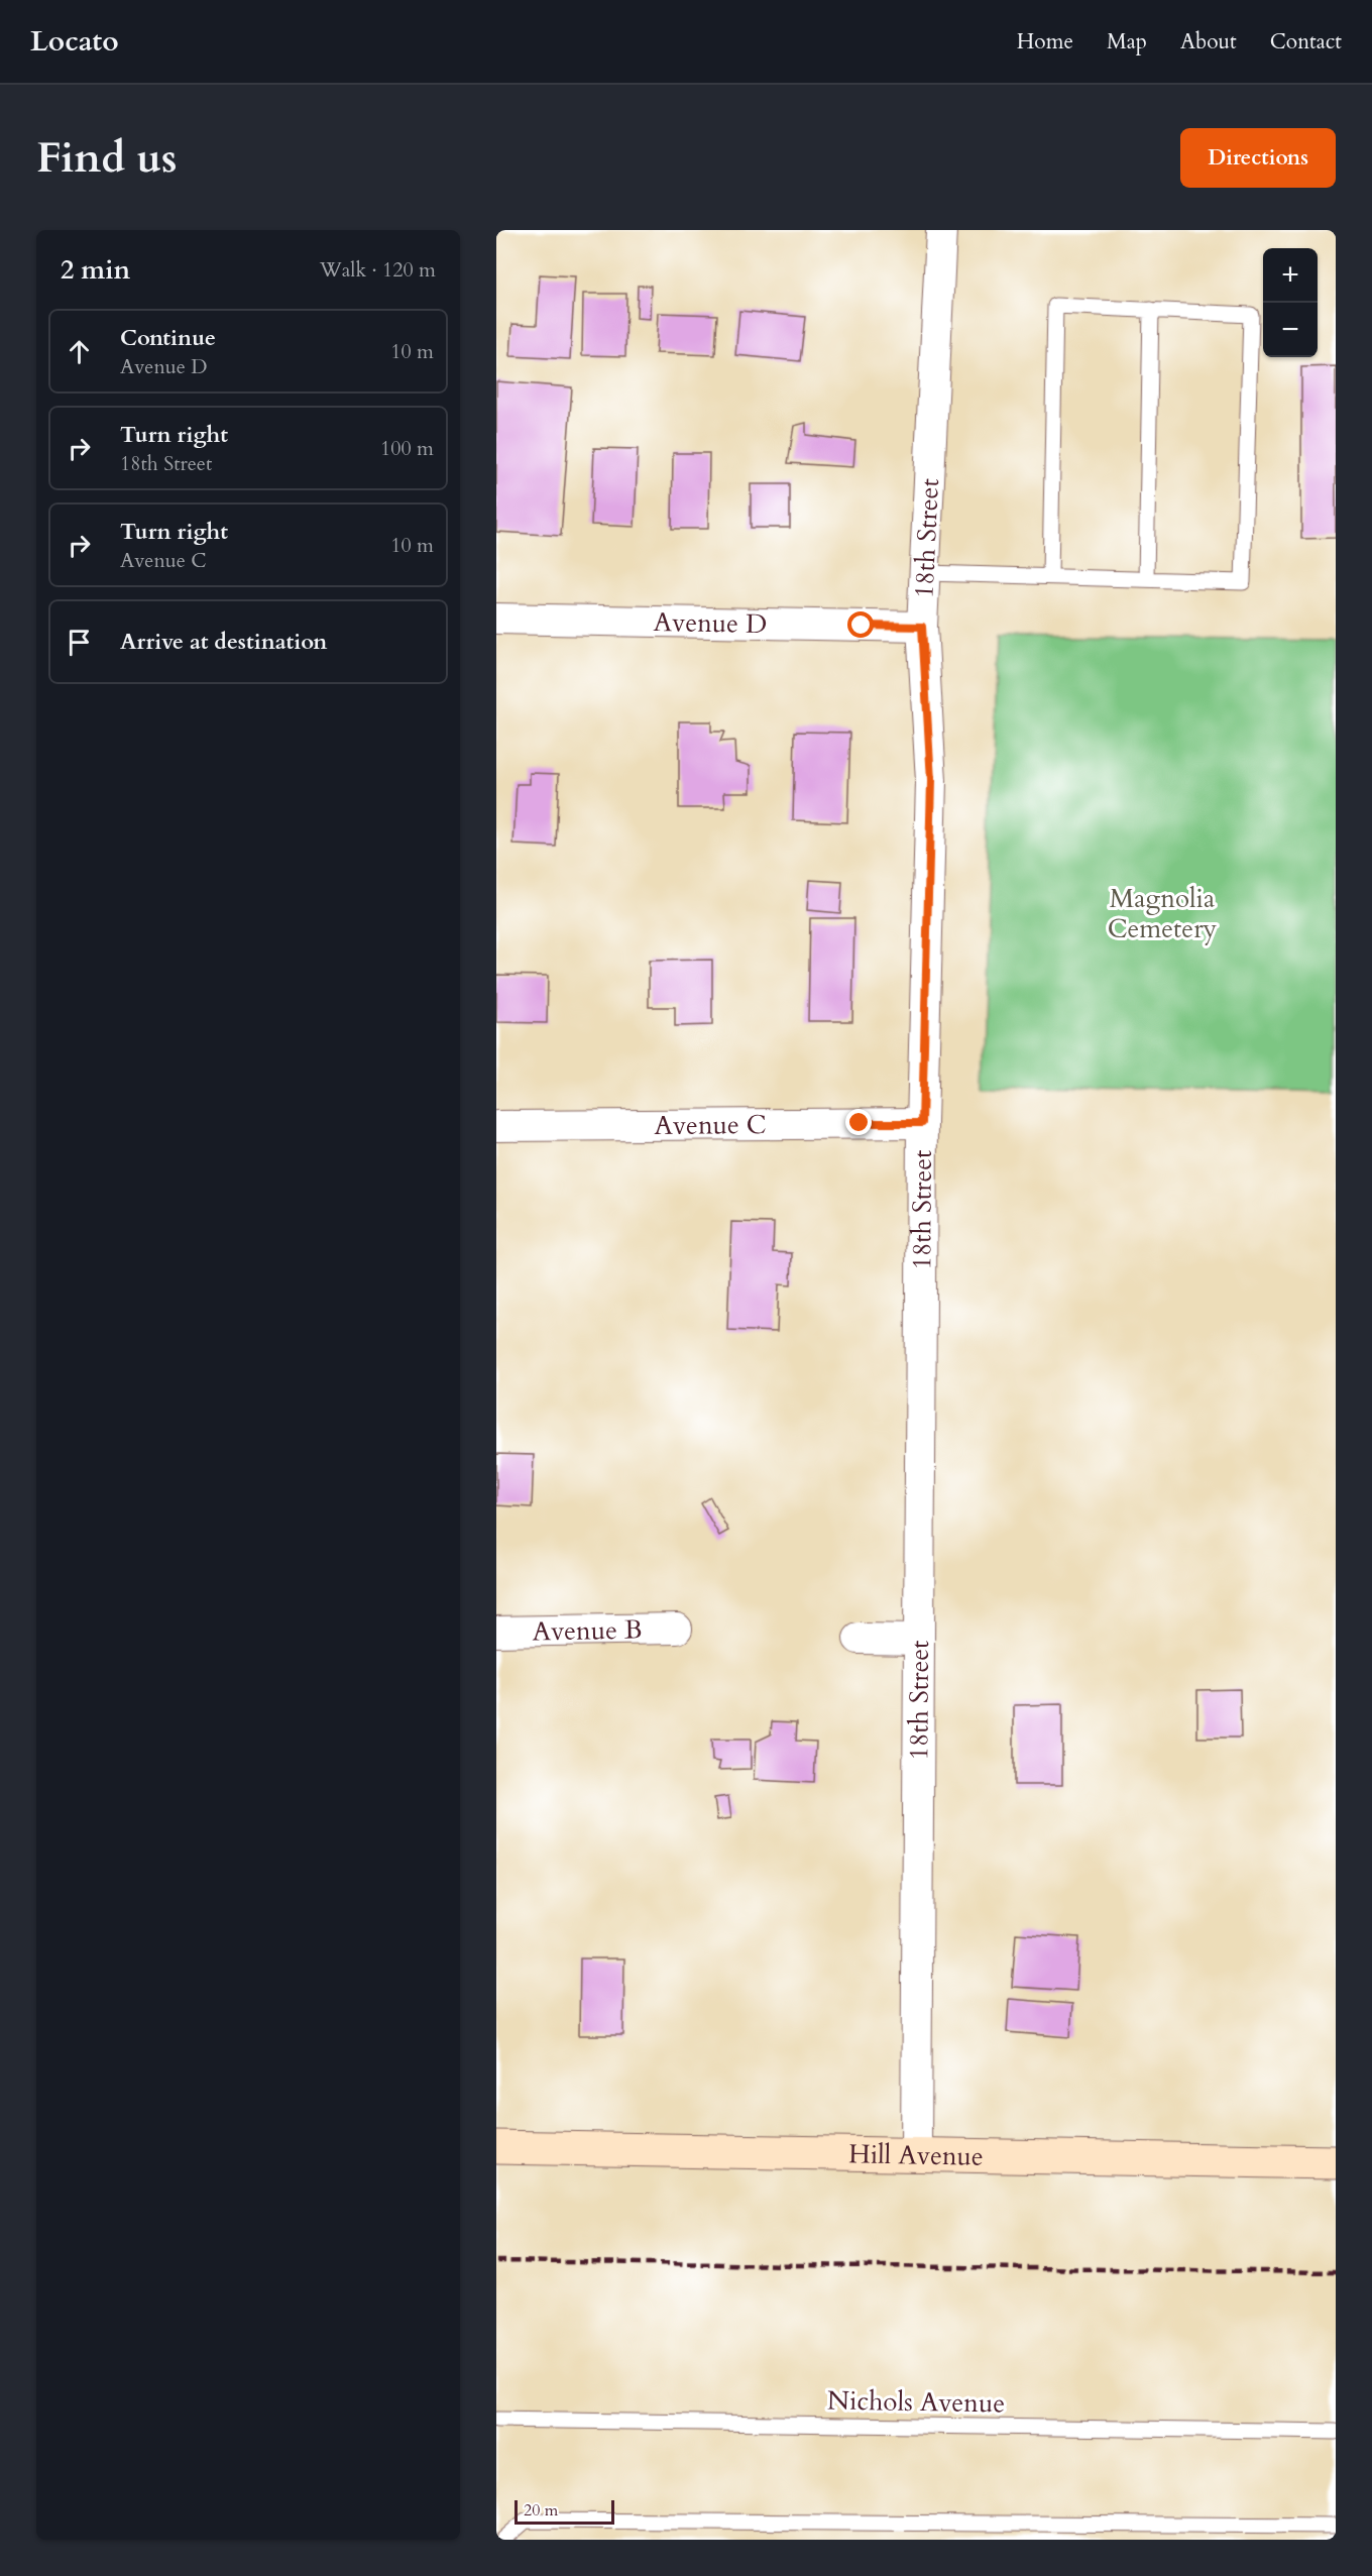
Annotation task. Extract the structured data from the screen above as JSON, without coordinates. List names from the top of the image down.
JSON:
{
  "streets": {
    "street": [
      "18th Street",
      "Avenue D",
      "Avenue C",
      "Avenue B",
      "Hill Avenue"
    ],
    "lane": ["Nichols Avenue"]
  },
  "crossings": [
    ["18th Street", "Avenue D"],
    ["18th Street", "Avenue C"],
    ["18th Street", "Hill Avenue"]
  ],
  "parks": ["Magnolia Cemetery"],
  "scale_bar": "20 m",
  "page": {
    "header": "Locato",
    "nav": [
      "Home",
      "Map",
      "About",
      "Contact"
    ],
    "buttons": "Directions",
    "title": "Find us",
    "heading": ["2 min", "Walk · 120 m"],
    "map_buttons": ["+", "−"],
    "list": [
      ["Continue", "Avenue D", "10 m"],
      ["Turn right", "18th Street", "100 m"],
      ["Turn right", "Avenue C", "10 m"],
      "Arrive at destination"
    ],
    "scale": "20 m"
  }
}
